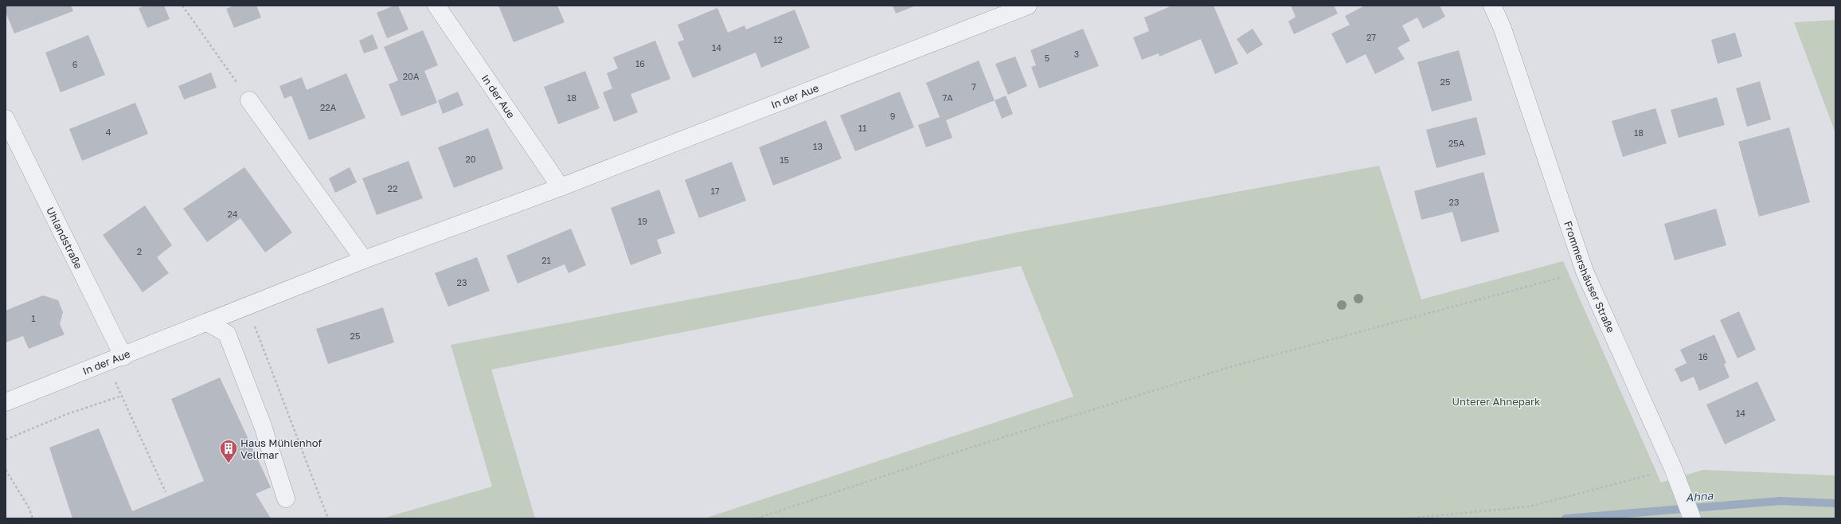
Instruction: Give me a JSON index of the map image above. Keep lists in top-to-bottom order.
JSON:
{
  "streets": {
    "street": ["In der Aue", "Uhlandstraße", "Frommershäuser Straße"]
  },
  "crossings": [
    ["In der Aue", "Uhlandstraße"]
  ],
  "water": ["Ahna"],
  "parks": ["Unterer Ahnepark"],
  "places": {
    "building": ["Haus Mühlenhof Vellmar"]
  },
  "house_numbers": [
    "27",
    "12",
    "14",
    "3",
    "5",
    "16",
    "6",
    "20A",
    "25",
    "7",
    "18",
    "7A",
    "22A",
    "9",
    "11",
    "4",
    "18",
    "25A",
    "13",
    "20",
    "15",
    "22",
    "17",
    "23",
    "24",
    "19",
    "2",
    "21",
    "23",
    "1",
    "25",
    "16",
    "14"
  ]
}
